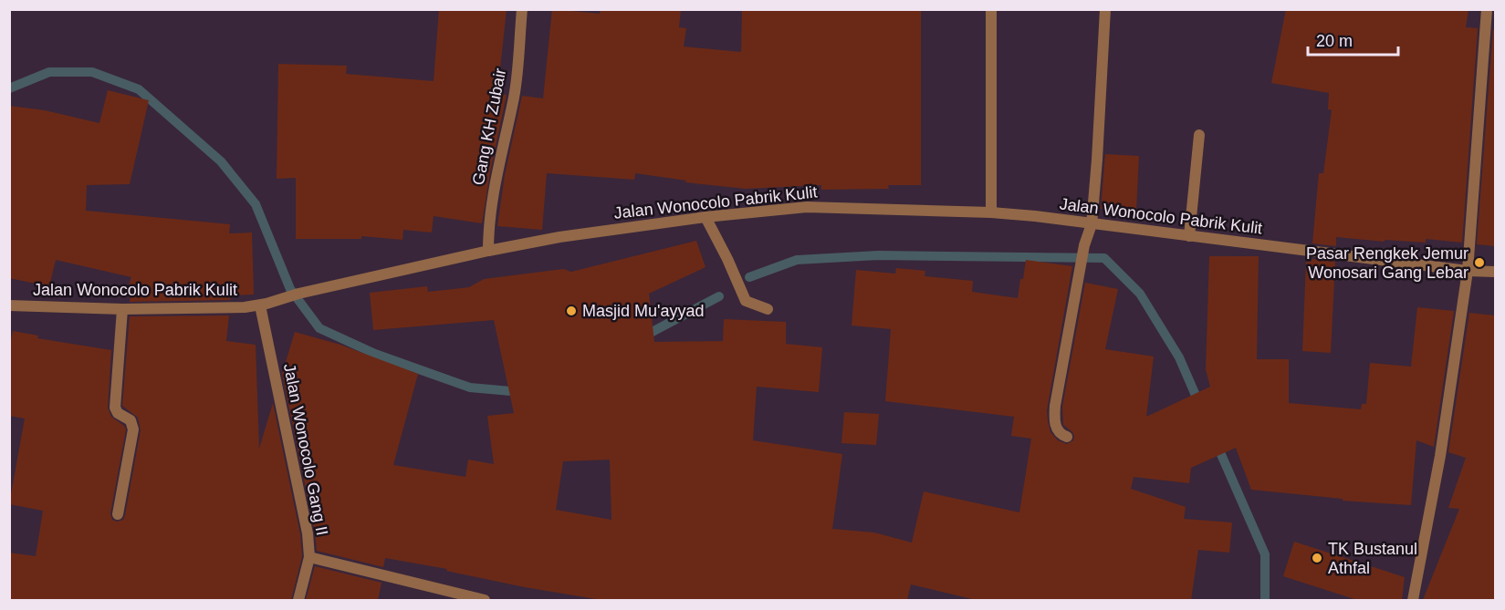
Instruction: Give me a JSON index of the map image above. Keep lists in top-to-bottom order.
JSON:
{
  "streets": {
    "street": ["Gang KH Zubair", "Jalan Wonocolo Pabrik Kulit", "Jalan Wonocolo Gang II"]
  },
  "crossings": [
    ["Gang KH Zubair", "Jalan Wonocolo Pabrik Kulit"],
    ["Jalan Wonocolo Pabrik Kulit", "Jalan Wonocolo Gang II"]
  ],
  "places": ["Pasar Rengkek Jemur Wonosari Gang Lebar", "Masjid Mu'ayyad", "TK Bustanul Athfal"],
  "scale_bar": "20 m"
}
